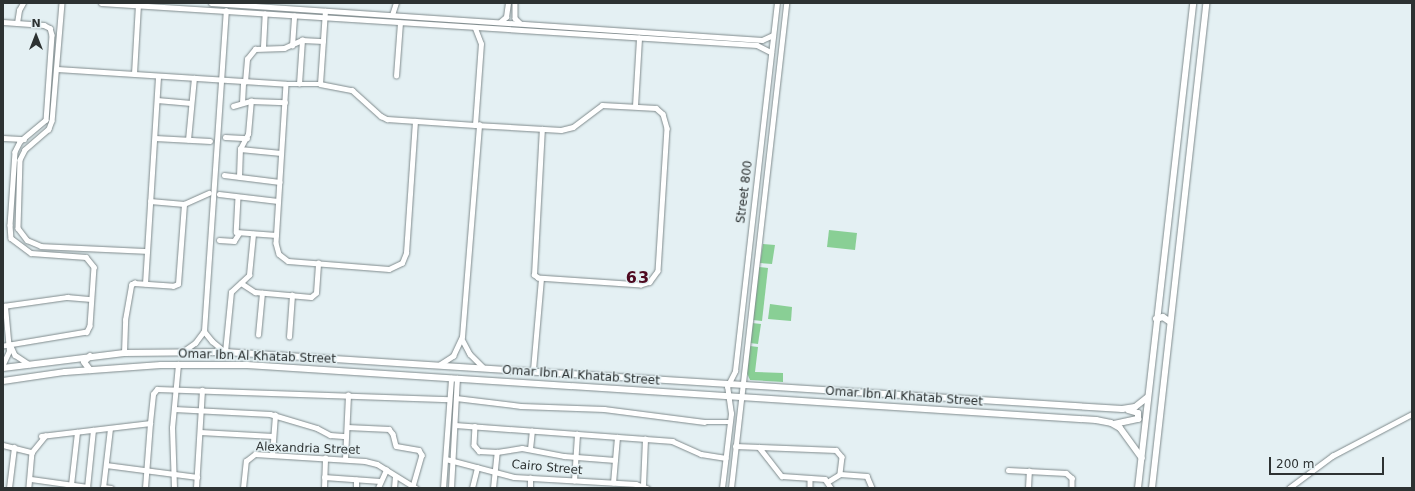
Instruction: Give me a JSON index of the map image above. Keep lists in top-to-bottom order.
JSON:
{
  "streets": {
    "street": [
      "Street 800",
      "Omar Ibn Al Khatab Street",
      "Alexandria Street",
      "Cairo Street"
    ]
  },
  "crossings": [
    ["Street 800", "Omar Ibn Al Khatab Street"]
  ],
  "districts": ["63"],
  "scale_bar": "200 m",
  "north": "top"
}
